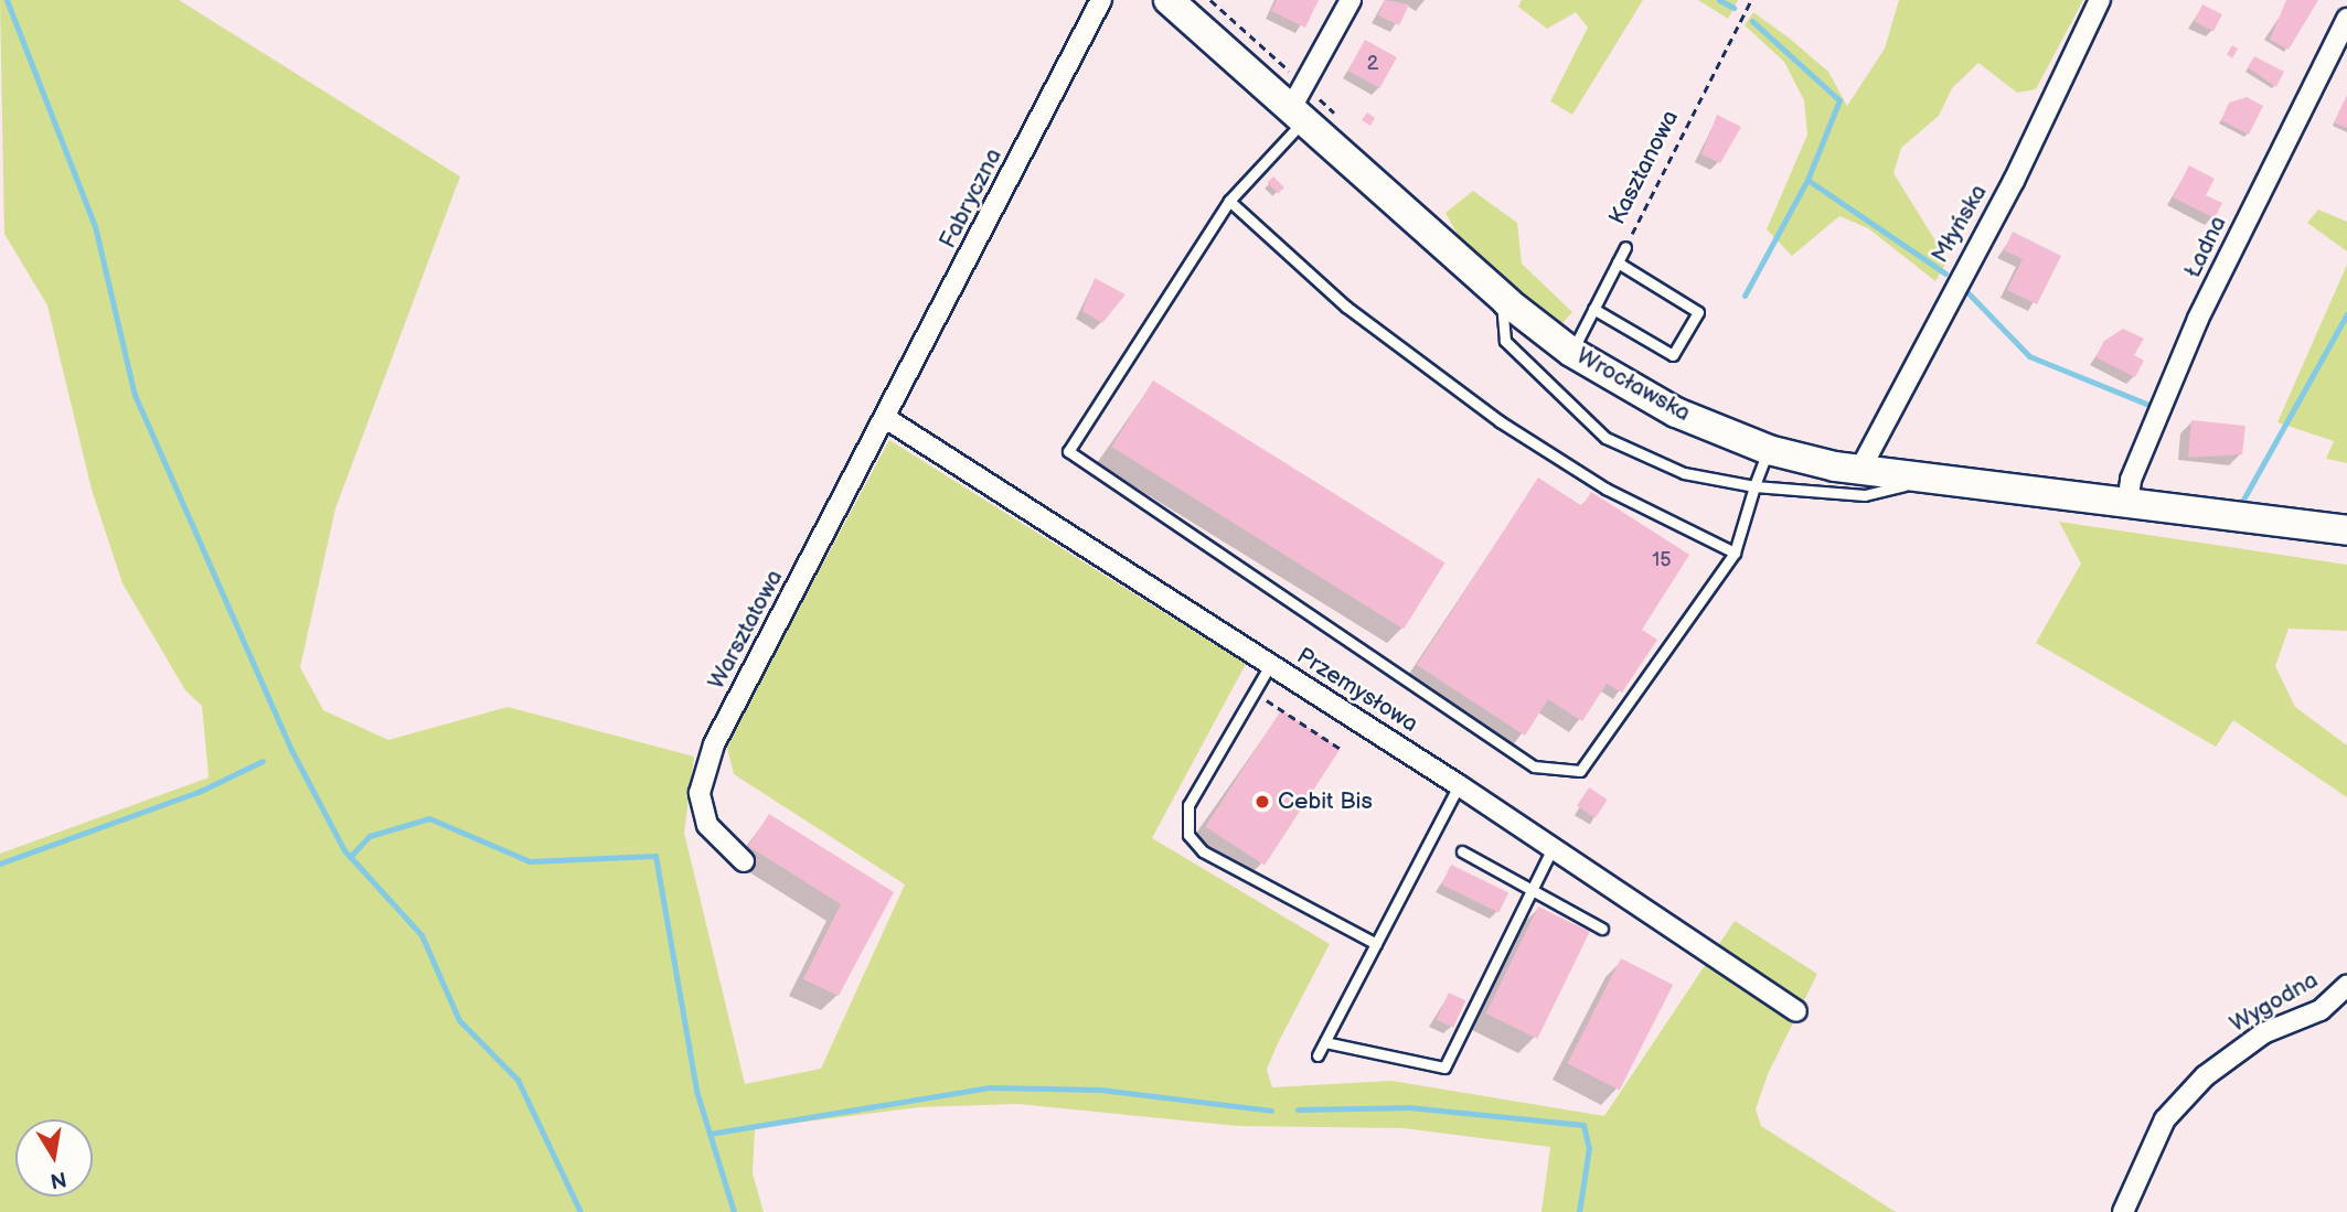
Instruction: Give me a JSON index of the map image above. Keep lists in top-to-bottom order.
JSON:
{
  "streets": {
    "main road": ["Wrocławska"],
    "street": [
      "Fabryczna",
      "Młyńska",
      "Ładna",
      "Warsztatowa",
      "Przemysłowa",
      "Wygodna"
    ],
    "lane": ["Kasztanowa"]
  },
  "crossings": [
    ["Kasztanowa", "Wrocławska"],
    ["Fabryczna", "Warsztatowa"],
    ["Fabryczna", "Przemysłowa"],
    ["Młyńska", "Wrocławska"],
    ["Ładna", "Wrocławska"],
    ["Warsztatowa", "Przemysłowa"]
  ],
  "places": ["Cebit Bis"],
  "house_numbers": ["2", "15"],
  "north": "bottom"
}
